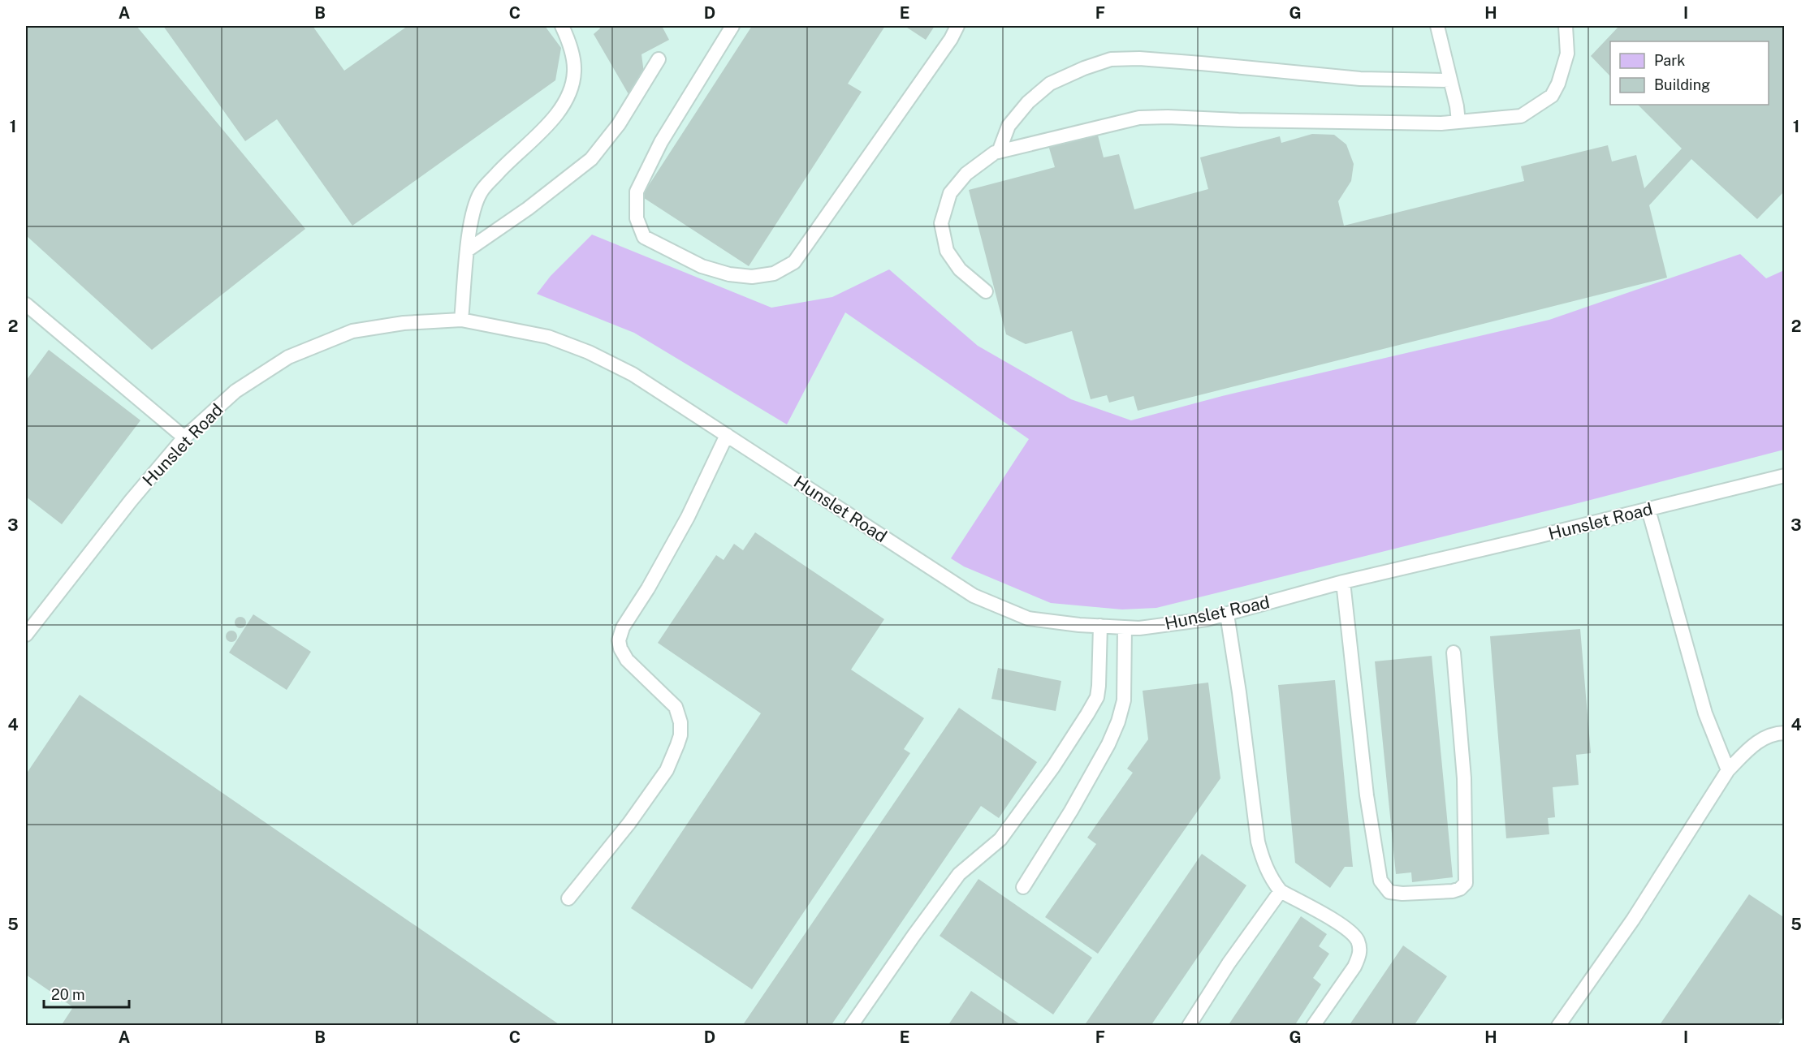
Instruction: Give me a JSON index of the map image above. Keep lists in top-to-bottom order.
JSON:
{
  "streets": {
    "lane": ["Hunslet Road"]
  },
  "legend": ["Park", "Building"],
  "scale_bar": "20 m",
  "grid": {
    "columns": [
      "A",
      "B",
      "C",
      "D",
      "E",
      "F",
      "G",
      "H",
      "I"
    ],
    "rows": [
      "1",
      "2",
      "3",
      "4",
      "5"
    ]
  }
}
